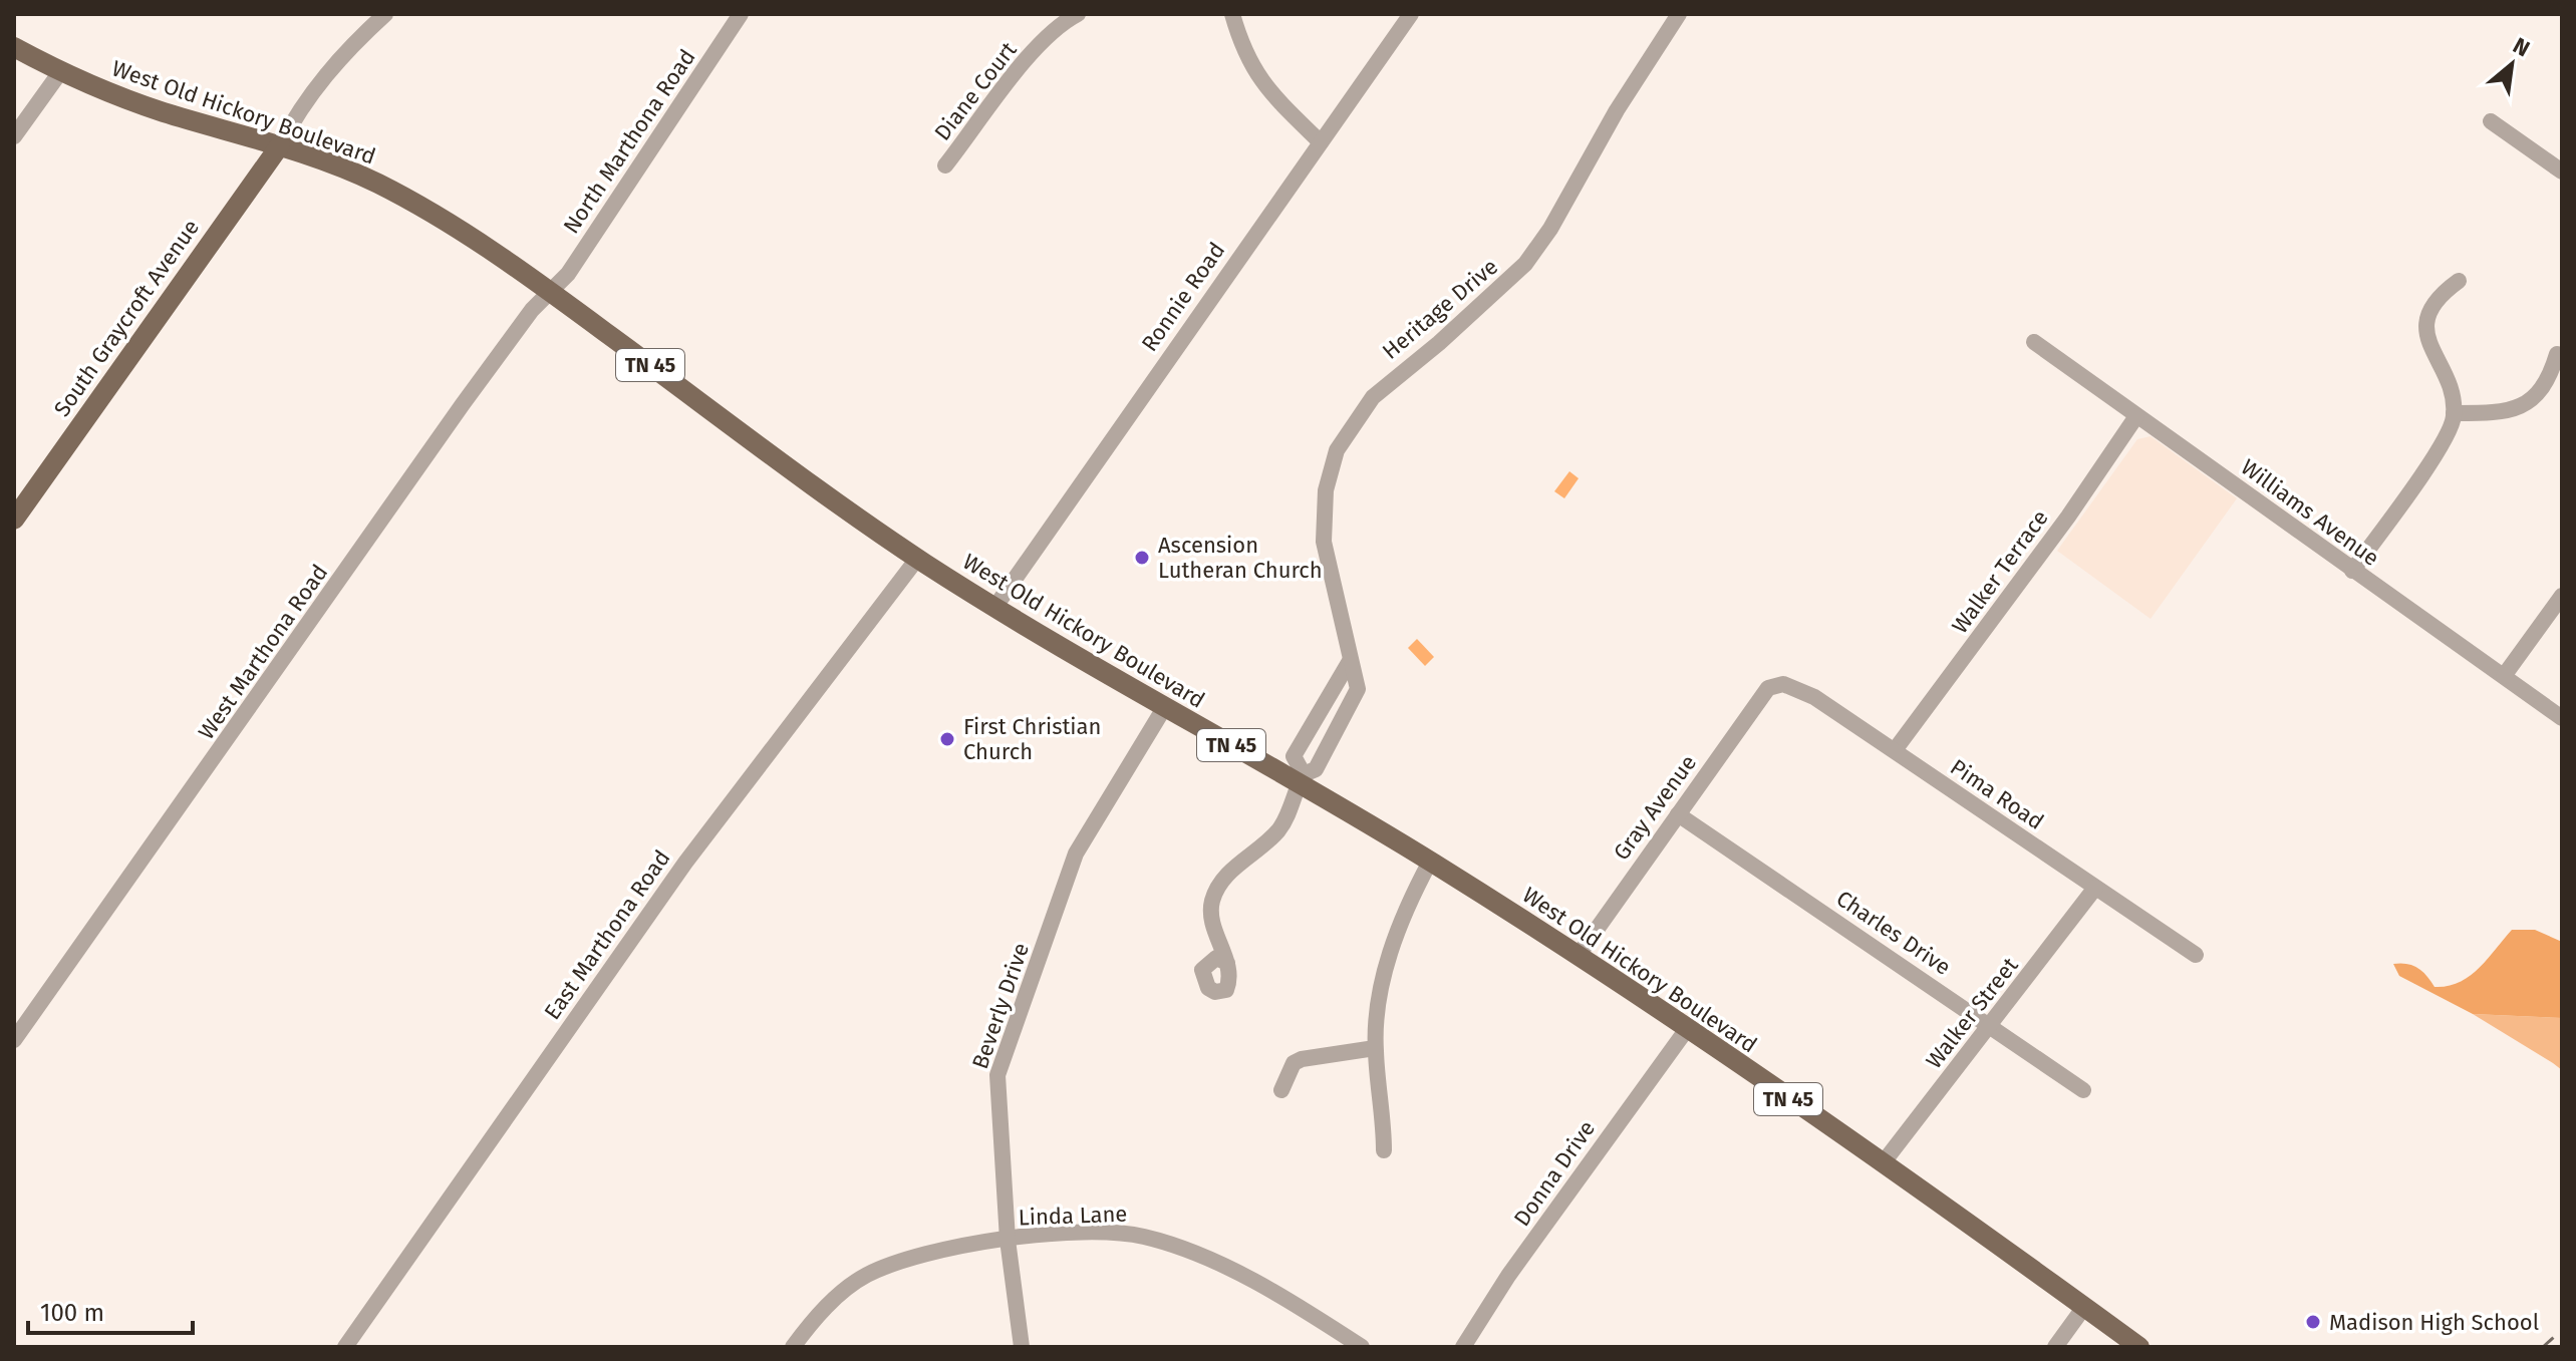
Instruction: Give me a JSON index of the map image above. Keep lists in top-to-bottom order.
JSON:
{
  "streets": {
    "main road": ["West Old Hickory Boulevard", "South Graycroft Avenue", "TN 45"],
    "street": [
      "Diane Court",
      "North Marthona Road",
      "Ronnie Road",
      "Heritage Drive",
      "Williams Avenue",
      "Walker Terrace",
      "West Marthona Road",
      "Pima Road",
      "Gray Avenue",
      "Charles Drive",
      "East Marthona Road",
      "Beverly Drive",
      "Walker Street",
      "Donna Drive",
      "Linda Lane"
    ]
  },
  "crossings": [
    ["West Old Hickory Boulevard", "North Marthona Road"],
    ["West Old Hickory Boulevard", "Ronnie Road"],
    ["West Old Hickory Boulevard", "Heritage Drive"],
    ["West Old Hickory Boulevard", "South Graycroft Avenue"],
    ["West Old Hickory Boulevard", "West Marthona Road"],
    ["West Old Hickory Boulevard", "Gray Avenue"],
    ["West Old Hickory Boulevard", "East Marthona Road"],
    ["West Old Hickory Boulevard", "Beverly Drive"],
    ["West Old Hickory Boulevard", "Walker Street"],
    ["West Old Hickory Boulevard", "Donna Drive"],
    ["North Marthona Road", "West Marthona Road"],
    ["Williams Avenue", "Walker Terrace"],
    ["Walker Terrace", "Pima Road"],
    ["Pima Road", "Gray Avenue"],
    ["Pima Road", "Walker Street"],
    ["Gray Avenue", "Charles Drive"],
    ["Charles Drive", "Walker Street"],
    ["Beverly Drive", "Linda Lane"]
  ],
  "places": ["Ascension Lutheran Church", "First Christian Church", "Madison High School"],
  "scale_bar": "100 m",
  "north": "top right"
}
